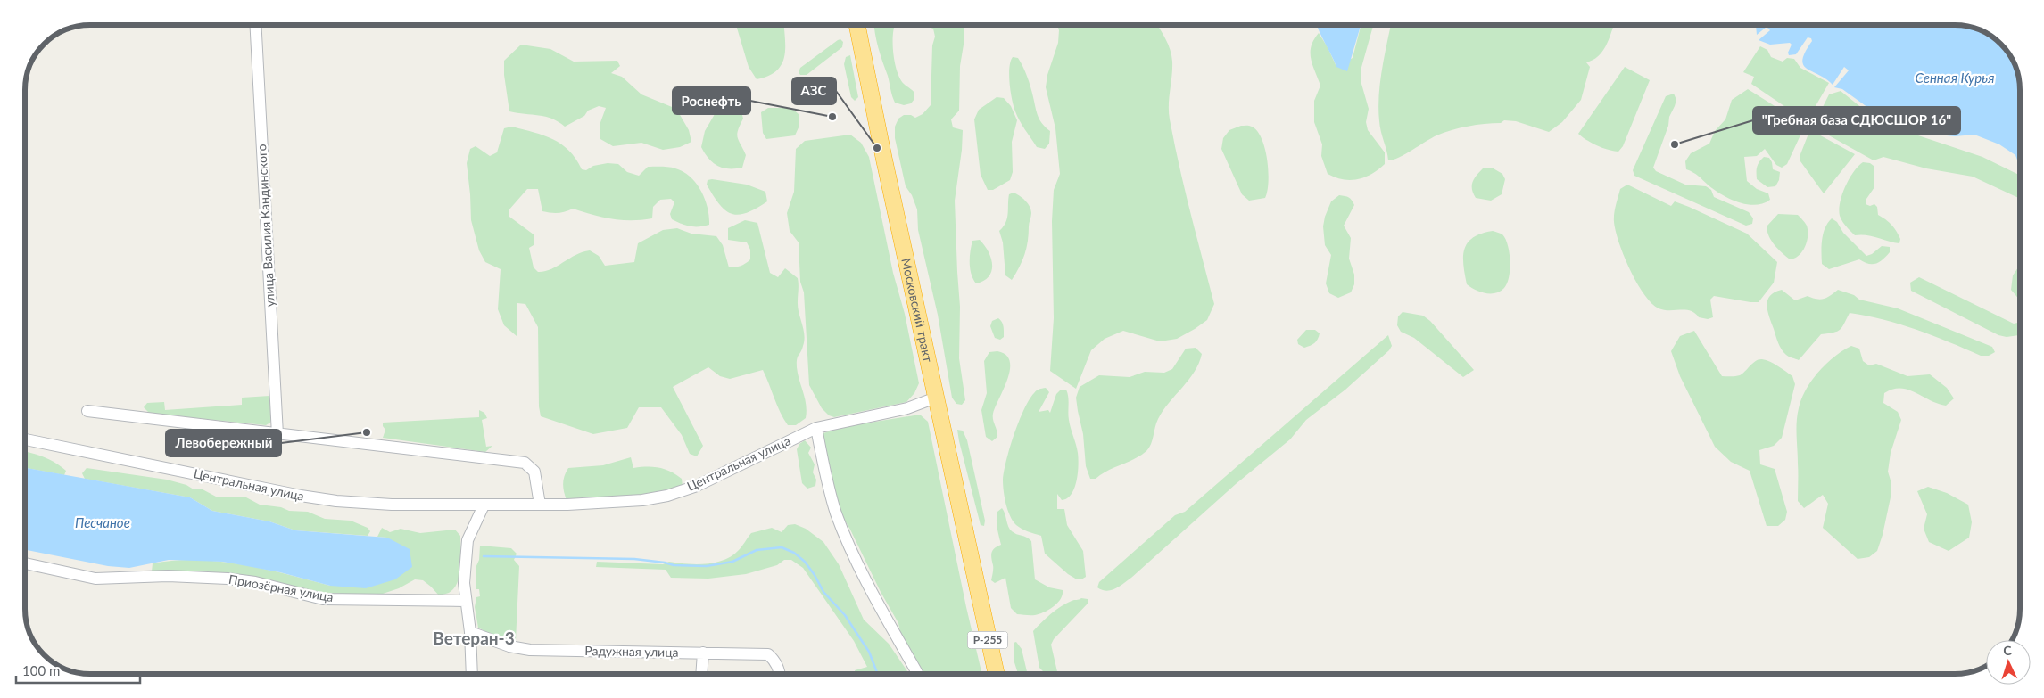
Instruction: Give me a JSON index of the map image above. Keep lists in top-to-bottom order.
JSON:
{
  "streets": {
    "highway": ["Московский тракт", "Р-255"],
    "street": [
      "улица Василия Кандинского",
      "Центральная улица",
      "Приозёрная улица",
      "Радужная улица"
    ]
  },
  "crossings": [
    ["Московский тракт", "Центральная улица"]
  ],
  "districts": ["Ветеран-3"],
  "water": ["Сенная Курья", "Песчаное"],
  "places": [
    "Роснефть",
    "\"Гребная база СДЮСШОР 16\"",
    "АЗС",
    "Левобережный"
  ],
  "scale_bar": "100 m",
  "north": "top"
}
